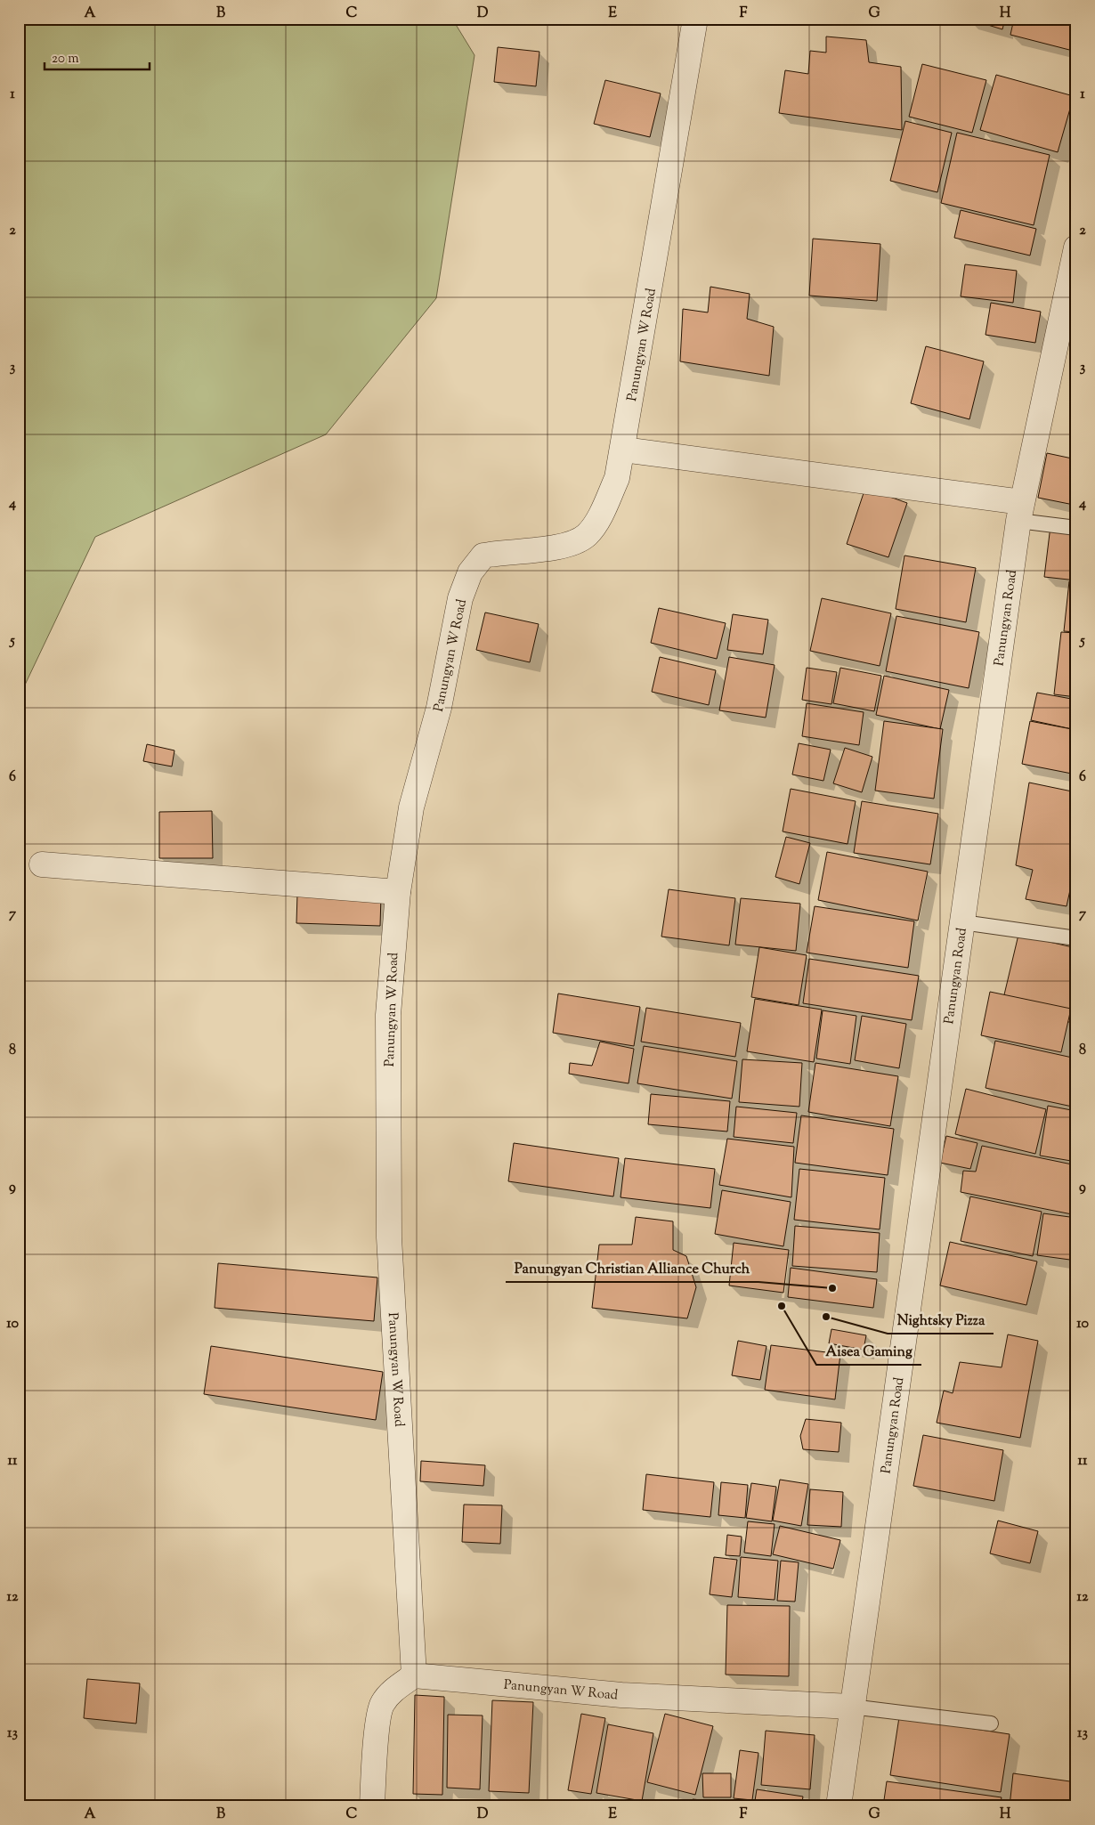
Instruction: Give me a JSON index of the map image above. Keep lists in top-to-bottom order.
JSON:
{
  "streets": {
    "street": ["Panungyan W Road", "Panungyan Road"]
  },
  "crossings": [
    ["Panungyan W Road", "Panungyan Road"]
  ],
  "places": ["Panungyan Christian Alliance Church", "Aisea Gaming", "Nightsky Pizza"],
  "scale_bar": "20 m",
  "grid": {
    "columns": [
      "A",
      "B",
      "C",
      "D",
      "E",
      "F",
      "G",
      "H"
    ],
    "rows": [
      "1",
      "2",
      "3",
      "4",
      "5",
      "6",
      "7",
      "8",
      "9",
      "10",
      "11",
      "12",
      "13"
    ]
  }
}
